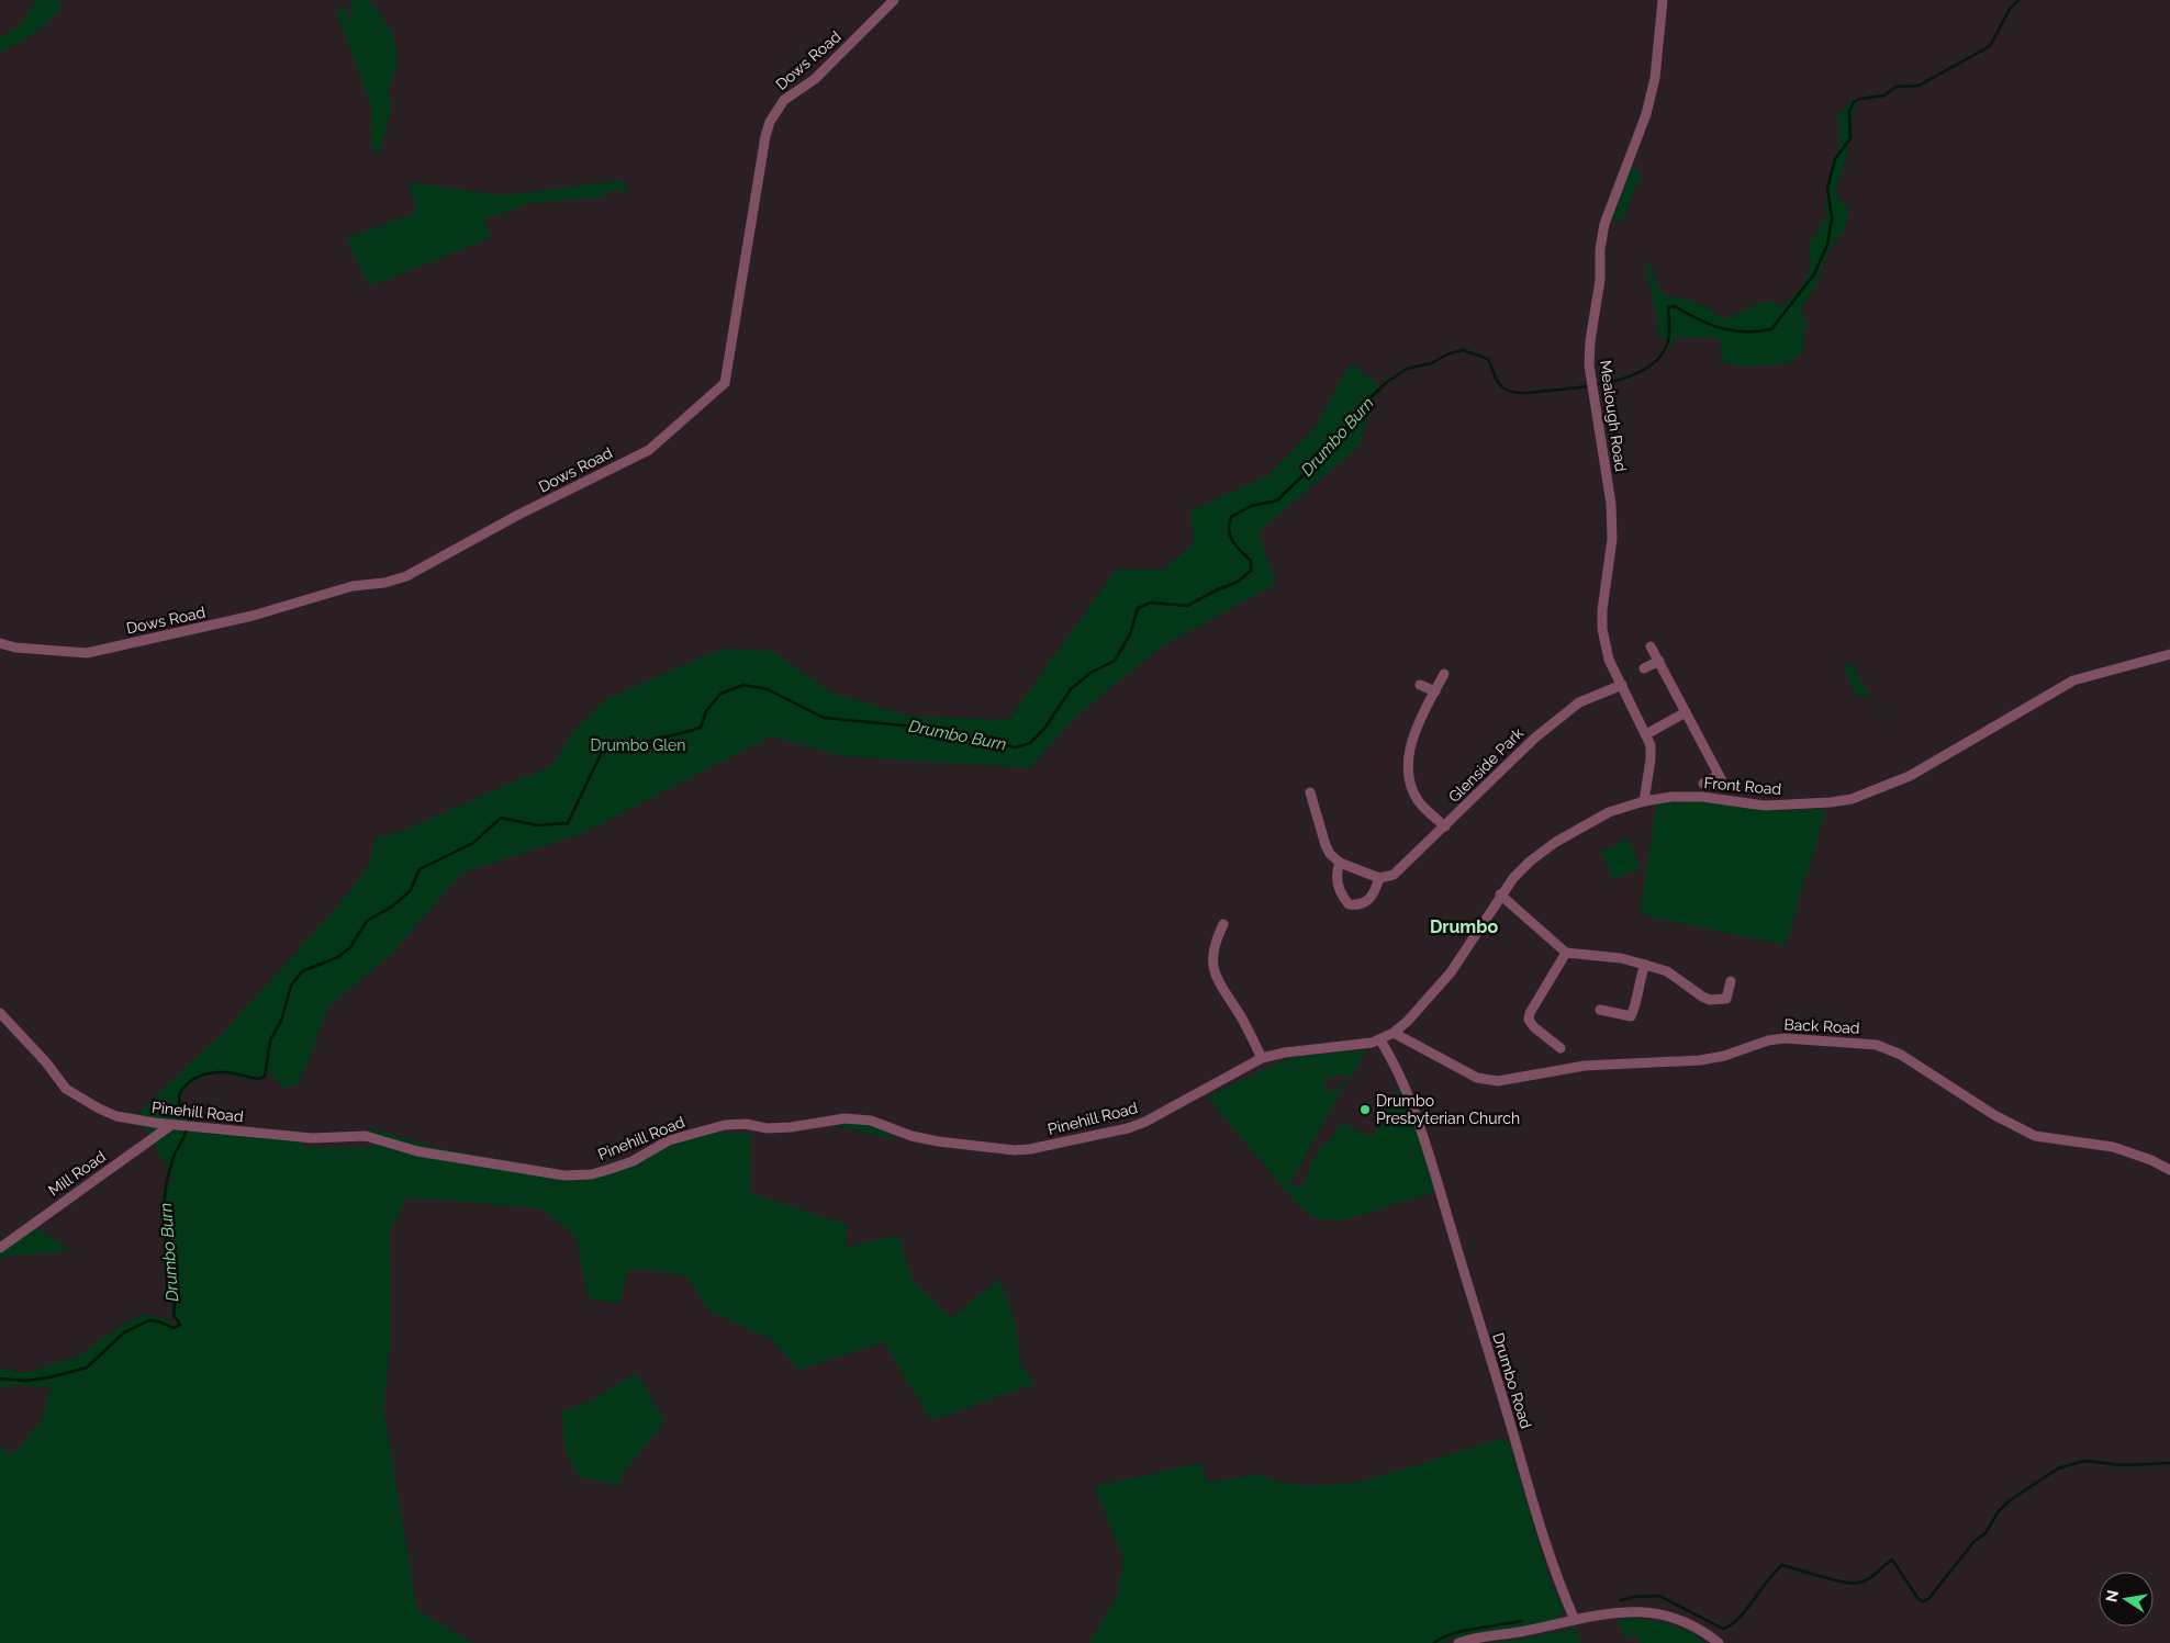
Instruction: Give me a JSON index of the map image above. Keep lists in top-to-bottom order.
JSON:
{
  "streets": {
    "street": [
      "Dows Road",
      "Mealough Road",
      "Glenside Park",
      "Front Road",
      "Back Road",
      "Pinehill Road",
      "Mill Road",
      "Drumbo Road"
    ]
  },
  "crossings": [
    ["Mealough Road", "Glenside Park"],
    ["Mealough Road", "Front Road"],
    ["Front Road", "Back Road"],
    ["Front Road", "Pinehill Road"],
    ["Front Road", "Drumbo Road"],
    ["Pinehill Road", "Mill Road"],
    ["Pinehill Road", "Drumbo Road"]
  ],
  "districts": ["Drumbo"],
  "water": ["Drumbo Burn"],
  "parks": ["Drumbo Glen"],
  "places": ["Drumbo Presbyterian Church"],
  "north": "left"
}
